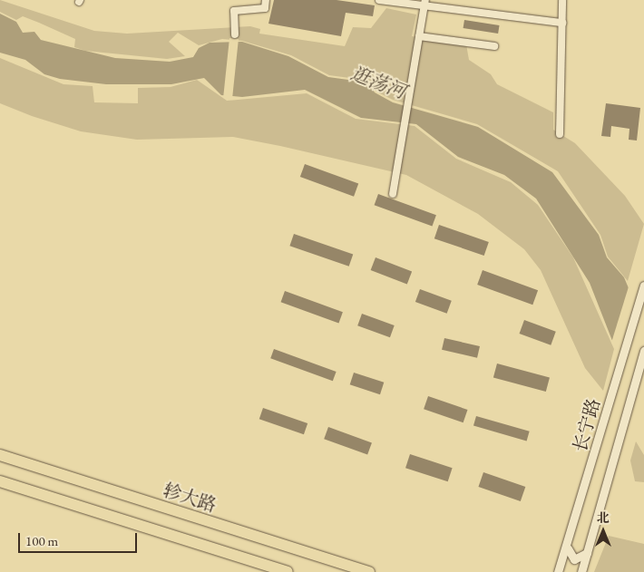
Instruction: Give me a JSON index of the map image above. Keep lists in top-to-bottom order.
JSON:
{
  "streets": {
    "highway": ["轸大路"],
    "street": ["长宁路"]
  },
  "water": ["逛荡河"],
  "scale_bar": "100 m",
  "north": "top"
}
